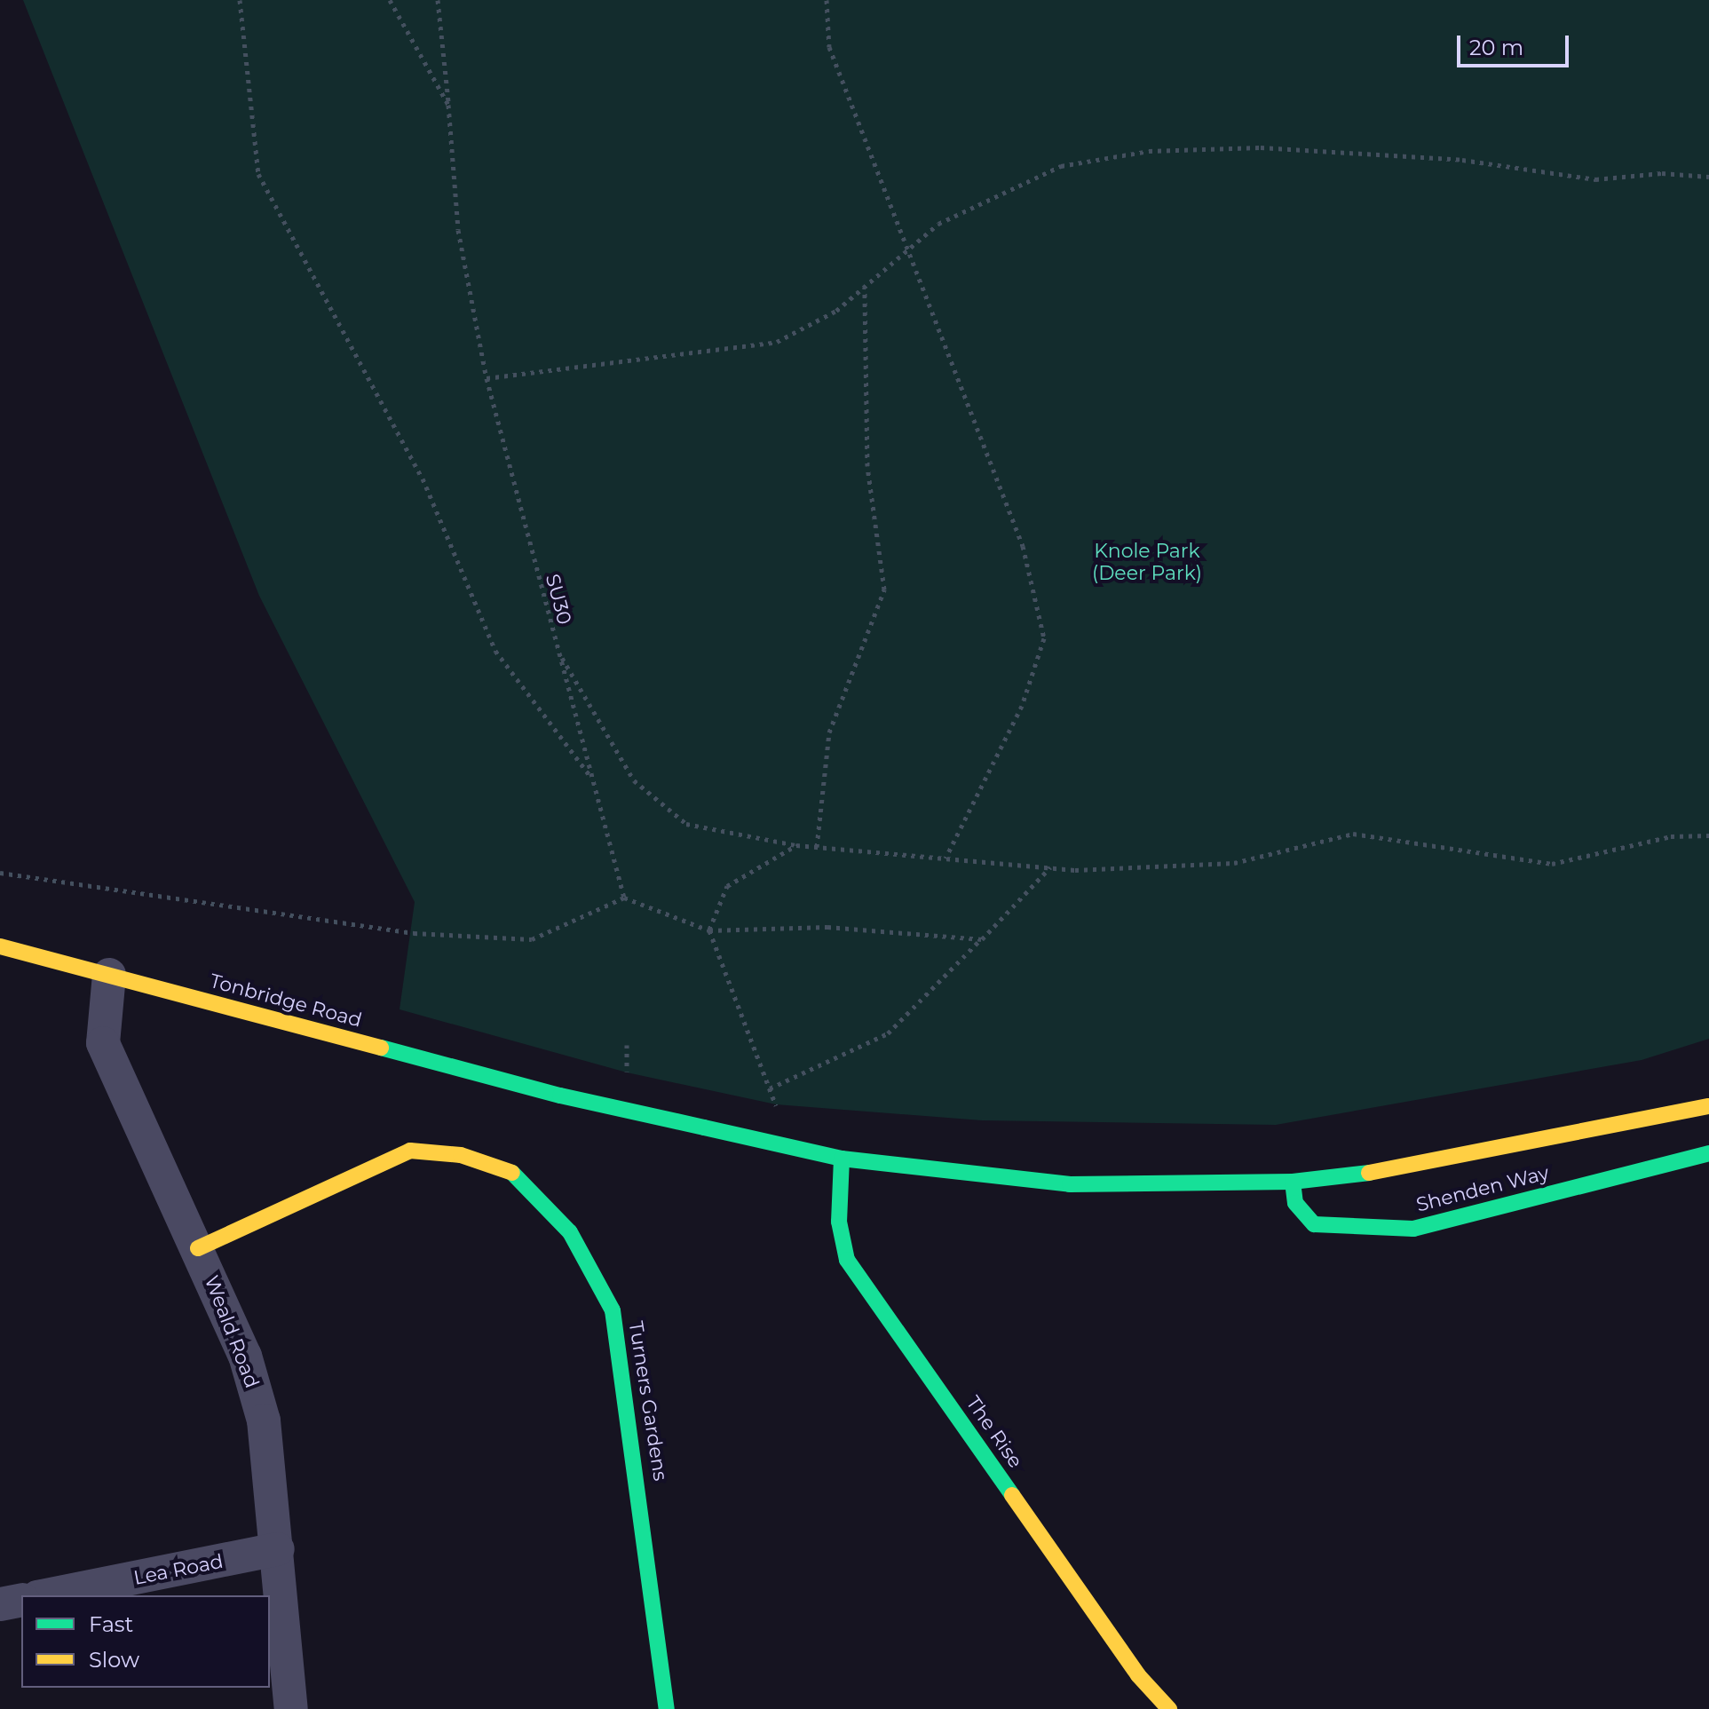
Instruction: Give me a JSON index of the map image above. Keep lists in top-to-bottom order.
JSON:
{
  "streets": {
    "street": [
      "Tonbridge Road",
      "Shenden Way",
      "Weald Road",
      "Turners Gardens",
      "The Rise",
      "Lea Road"
    ],
    "path": ["SU30"]
  },
  "crossings": [
    ["Tonbridge Road", "Shenden Way"],
    ["Tonbridge Road", "Weald Road"],
    ["Tonbridge Road", "The Rise"],
    ["Weald Road", "Turners Gardens"],
    ["Weald Road", "Lea Road"]
  ],
  "parks": ["Knole Park (Deer Park)"],
  "legend": ["Fast", "Slow"],
  "scale_bar": "20 m"
}
